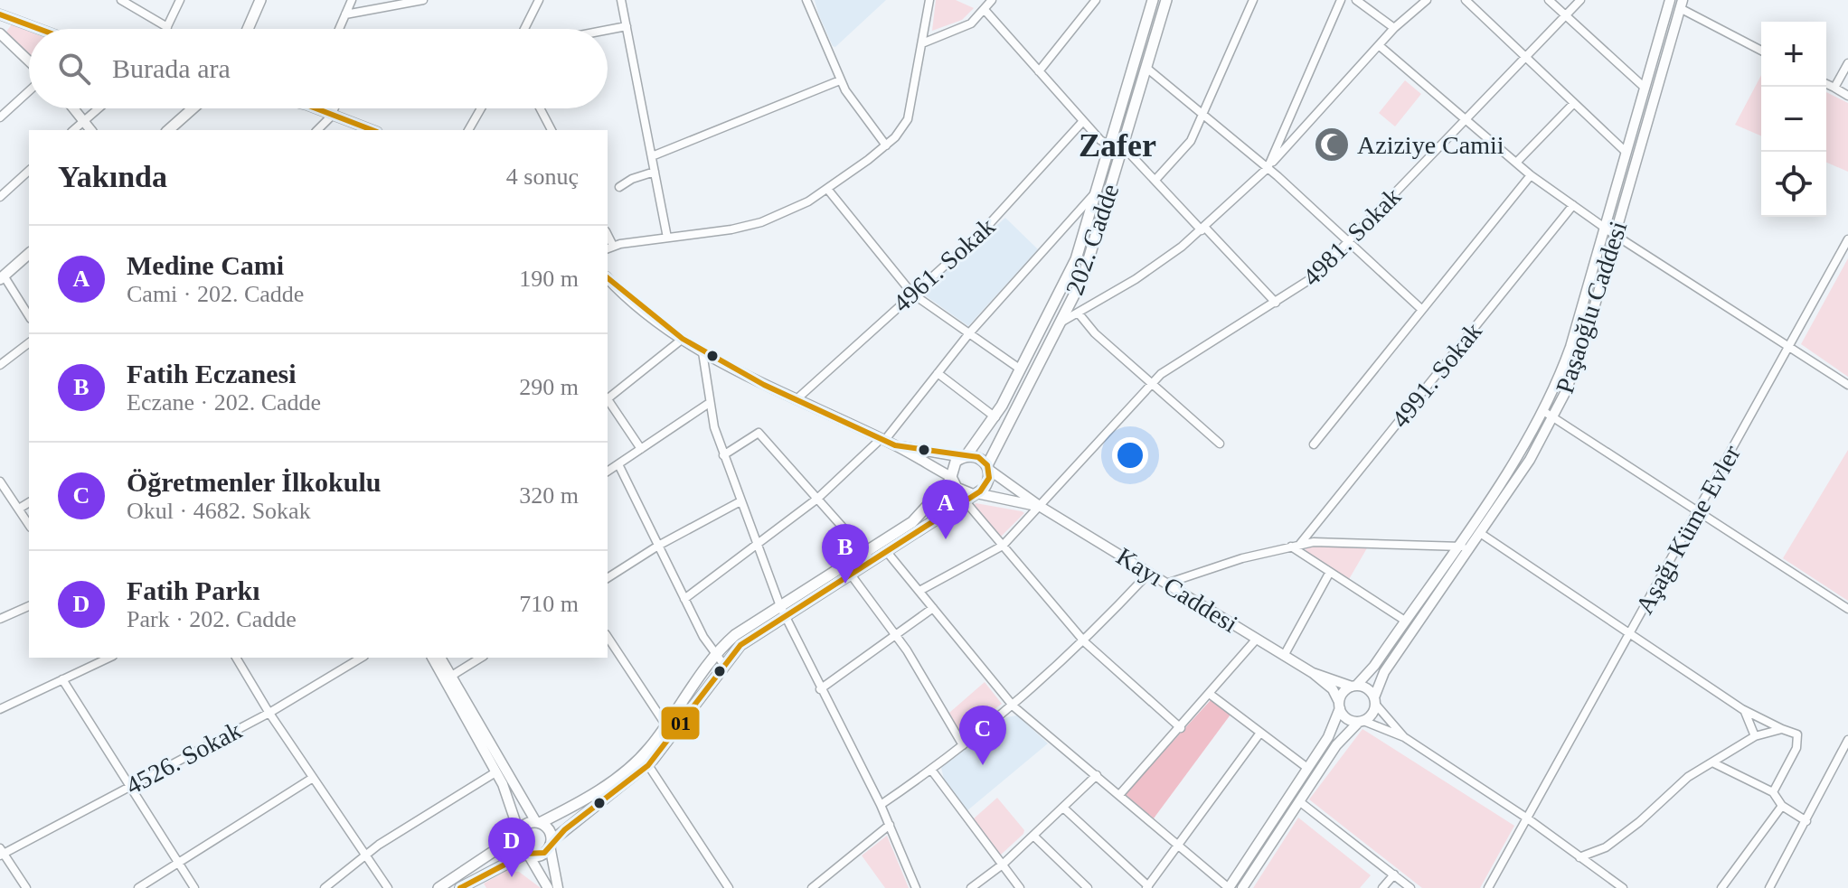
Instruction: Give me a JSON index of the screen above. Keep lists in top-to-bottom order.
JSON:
{
  "streets": {
    "main road": ["202. Cadde"],
    "street": [
      "4981. Sokak",
      "4961. Sokak",
      "Paşaoğlu Caddesi",
      "4991. Sokak",
      "Aşağı Küme Evler",
      "Kayı Caddesi",
      "4526. Sokak"
    ]
  },
  "crossings": [
    ["4981. Sokak", "Kayı Caddesi"],
    ["202. Cadde", "Kayı Caddesi"],
    ["Paşaoğlu Caddesi", "Kayı Caddesi"]
  ],
  "districts": ["Zafer"],
  "places": {
    "mosque": ["Aziziye Camii"]
  },
  "lines": ["transit line 01"],
  "page": {
    "map_buttons": ["+", "−"],
    "search": "Burada ara",
    "heading": ["Yakında", "4 sonuç"],
    "list": [
      {
        "mark": "A",
        "name": "Medine Cami",
        "note": "Cami · 202. Cadde",
        "value": "190 m"
      },
      {
        "mark": "B",
        "name": "Fatih Eczanesi",
        "note": "Eczane · 202. Cadde",
        "value": "290 m"
      },
      {
        "mark": "C",
        "name": "Öğretmenler İlkokulu",
        "note": "Okul · 4682. Sokak",
        "value": "320 m"
      },
      {
        "mark": "D",
        "name": "Fatih Parkı",
        "note": "Park · 202. Cadde",
        "value": "710 m"
      }
    ],
    "pins": [
      "A",
      "B",
      "C",
      "D"
    ]
  }
}
